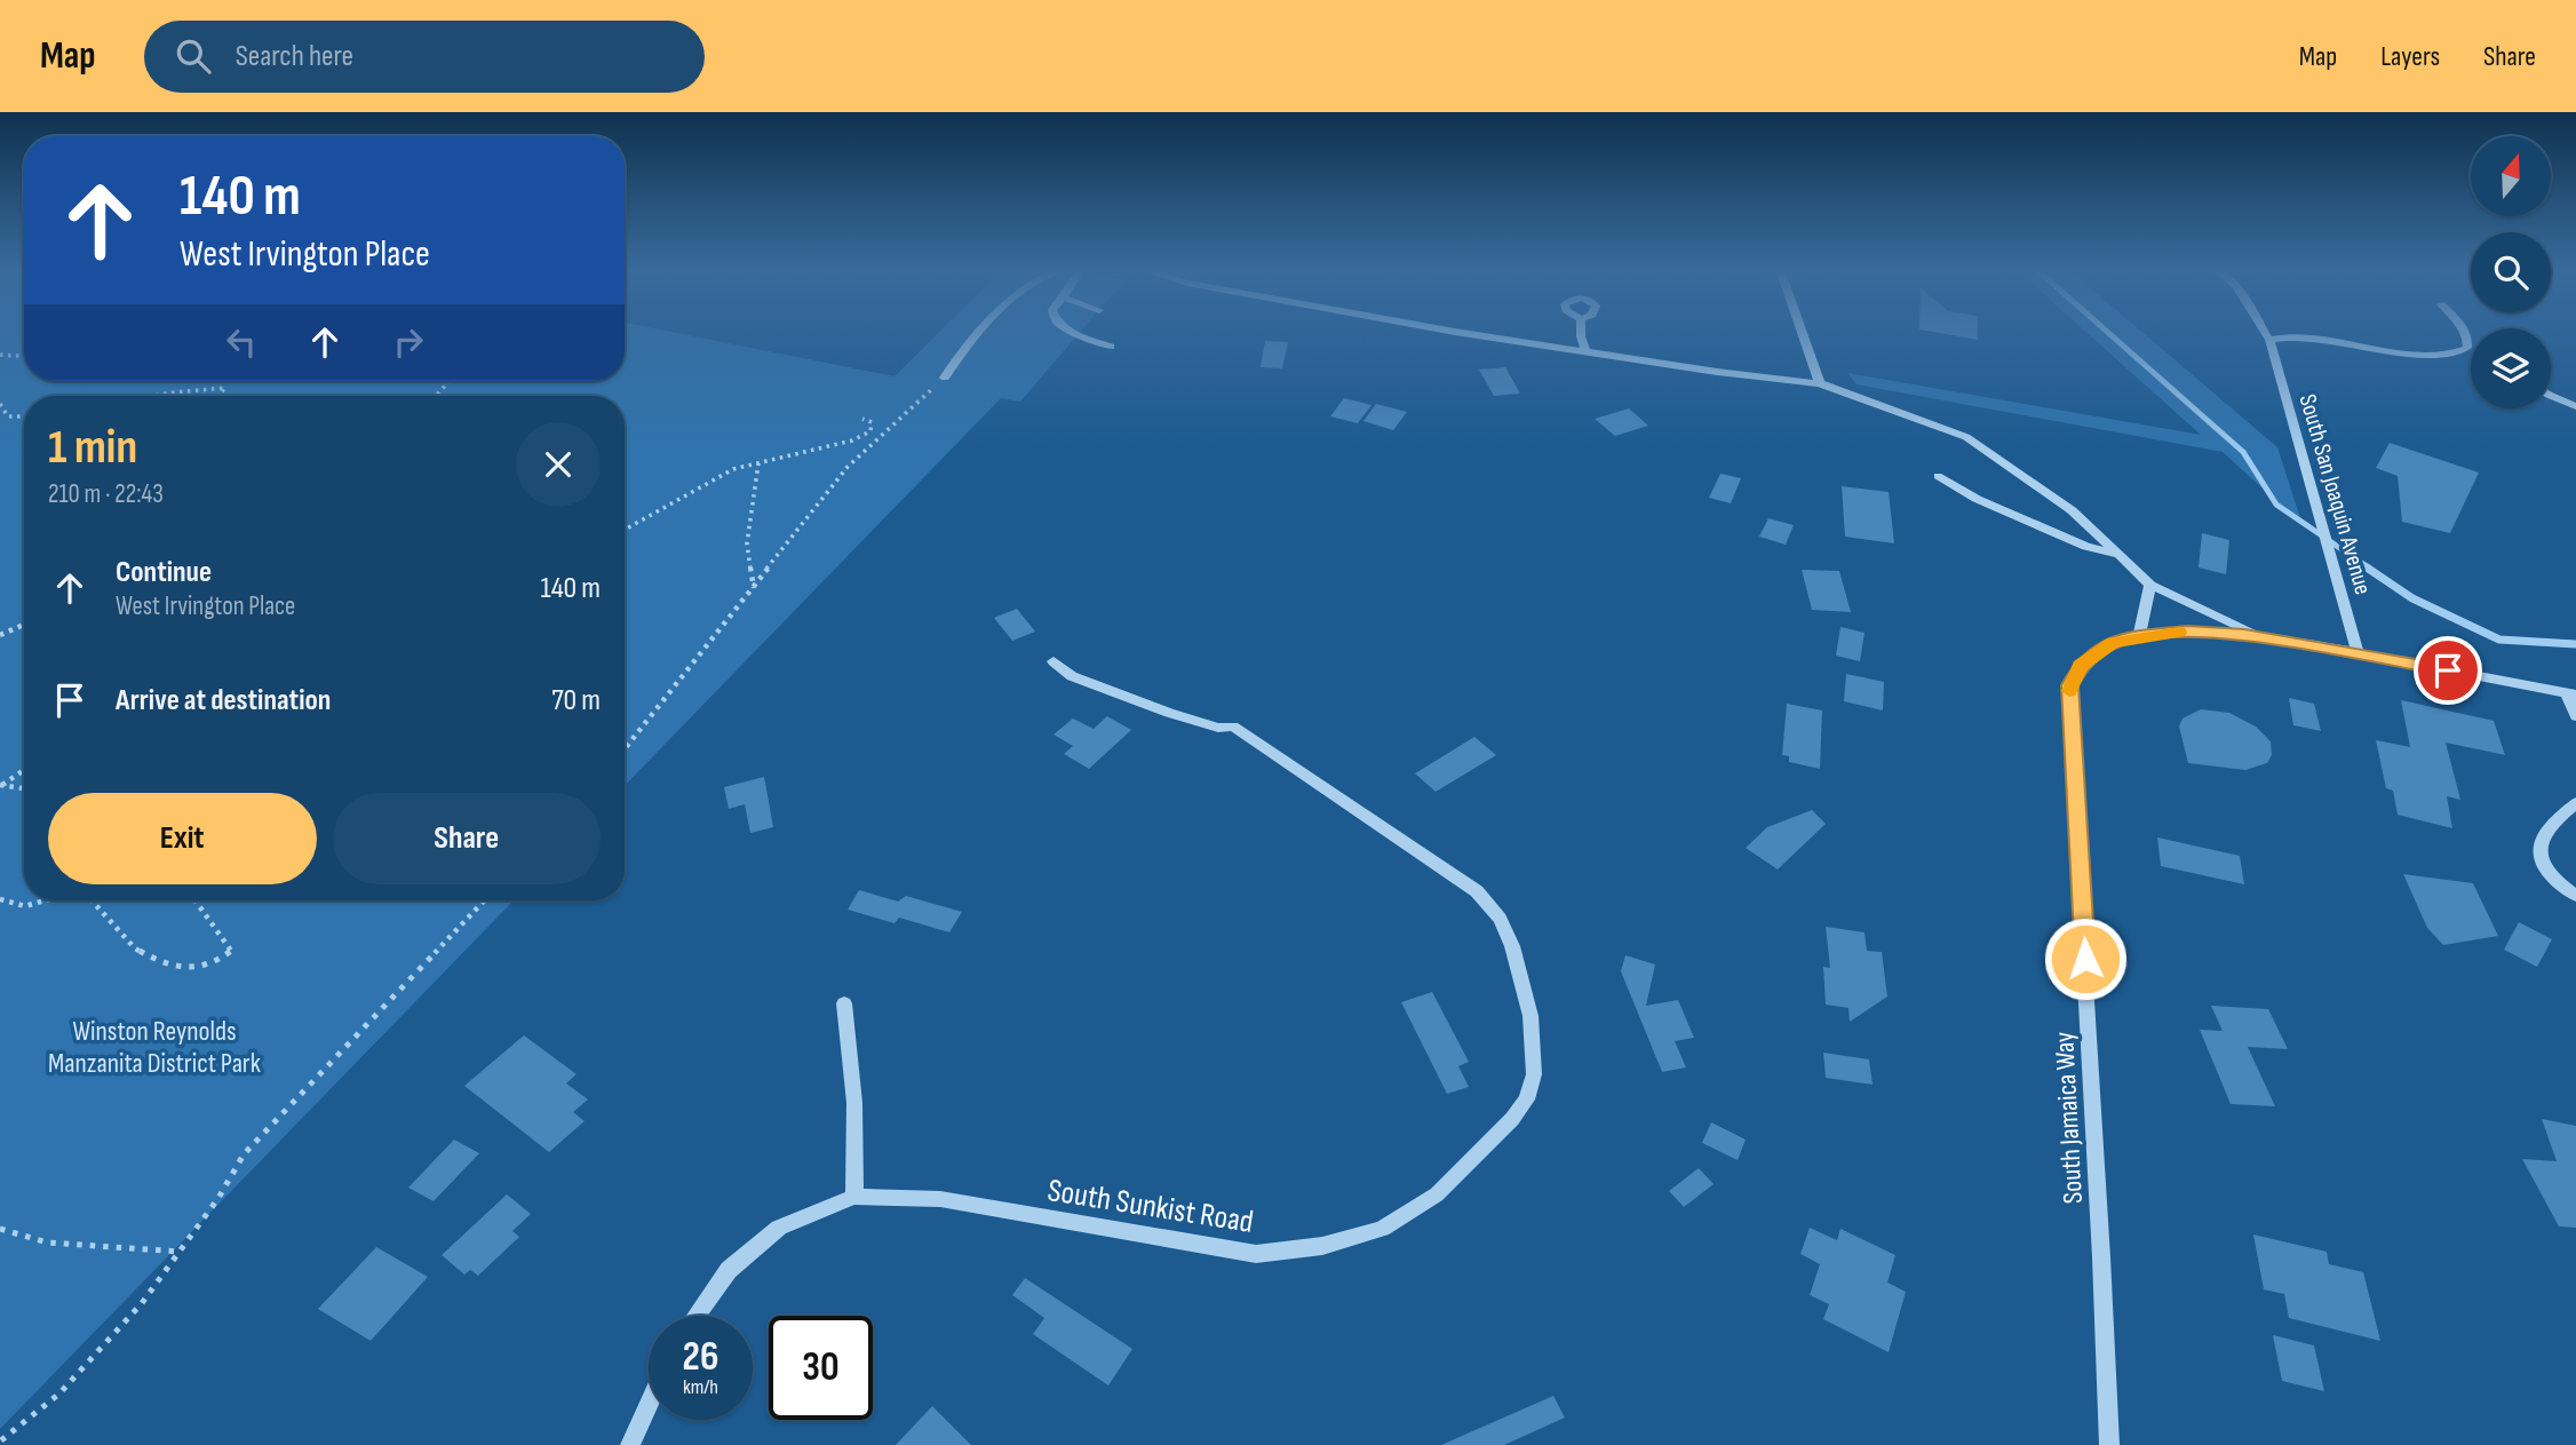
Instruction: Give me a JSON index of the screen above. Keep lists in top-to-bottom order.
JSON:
{
  "streets": {
    "street": ["South San Joaquin Avenue", "South Jamaica Way", "South Sunkist Road"]
  },
  "parks": ["Winston Reynolds Manzanita District Park"],
  "north": "top",
  "page": {
    "header": "Map",
    "search": "Search here",
    "nav": ["Map", "Layers", "Share"],
    "turn": ["140 m", "West Irvington Place"],
    "heading": ["1 min", "210 m · 22:43"],
    "list": [
      {
        "name": "Continue",
        "note": "West Irvington Place",
        "value": "140 m"
      },
      {
        "name": "Arrive at destination",
        "value": "70 m"
      }
    ],
    "buttons": ["Exit", "Share"],
    "speed": "26 km/h",
    "limit": "30"
  }
}
